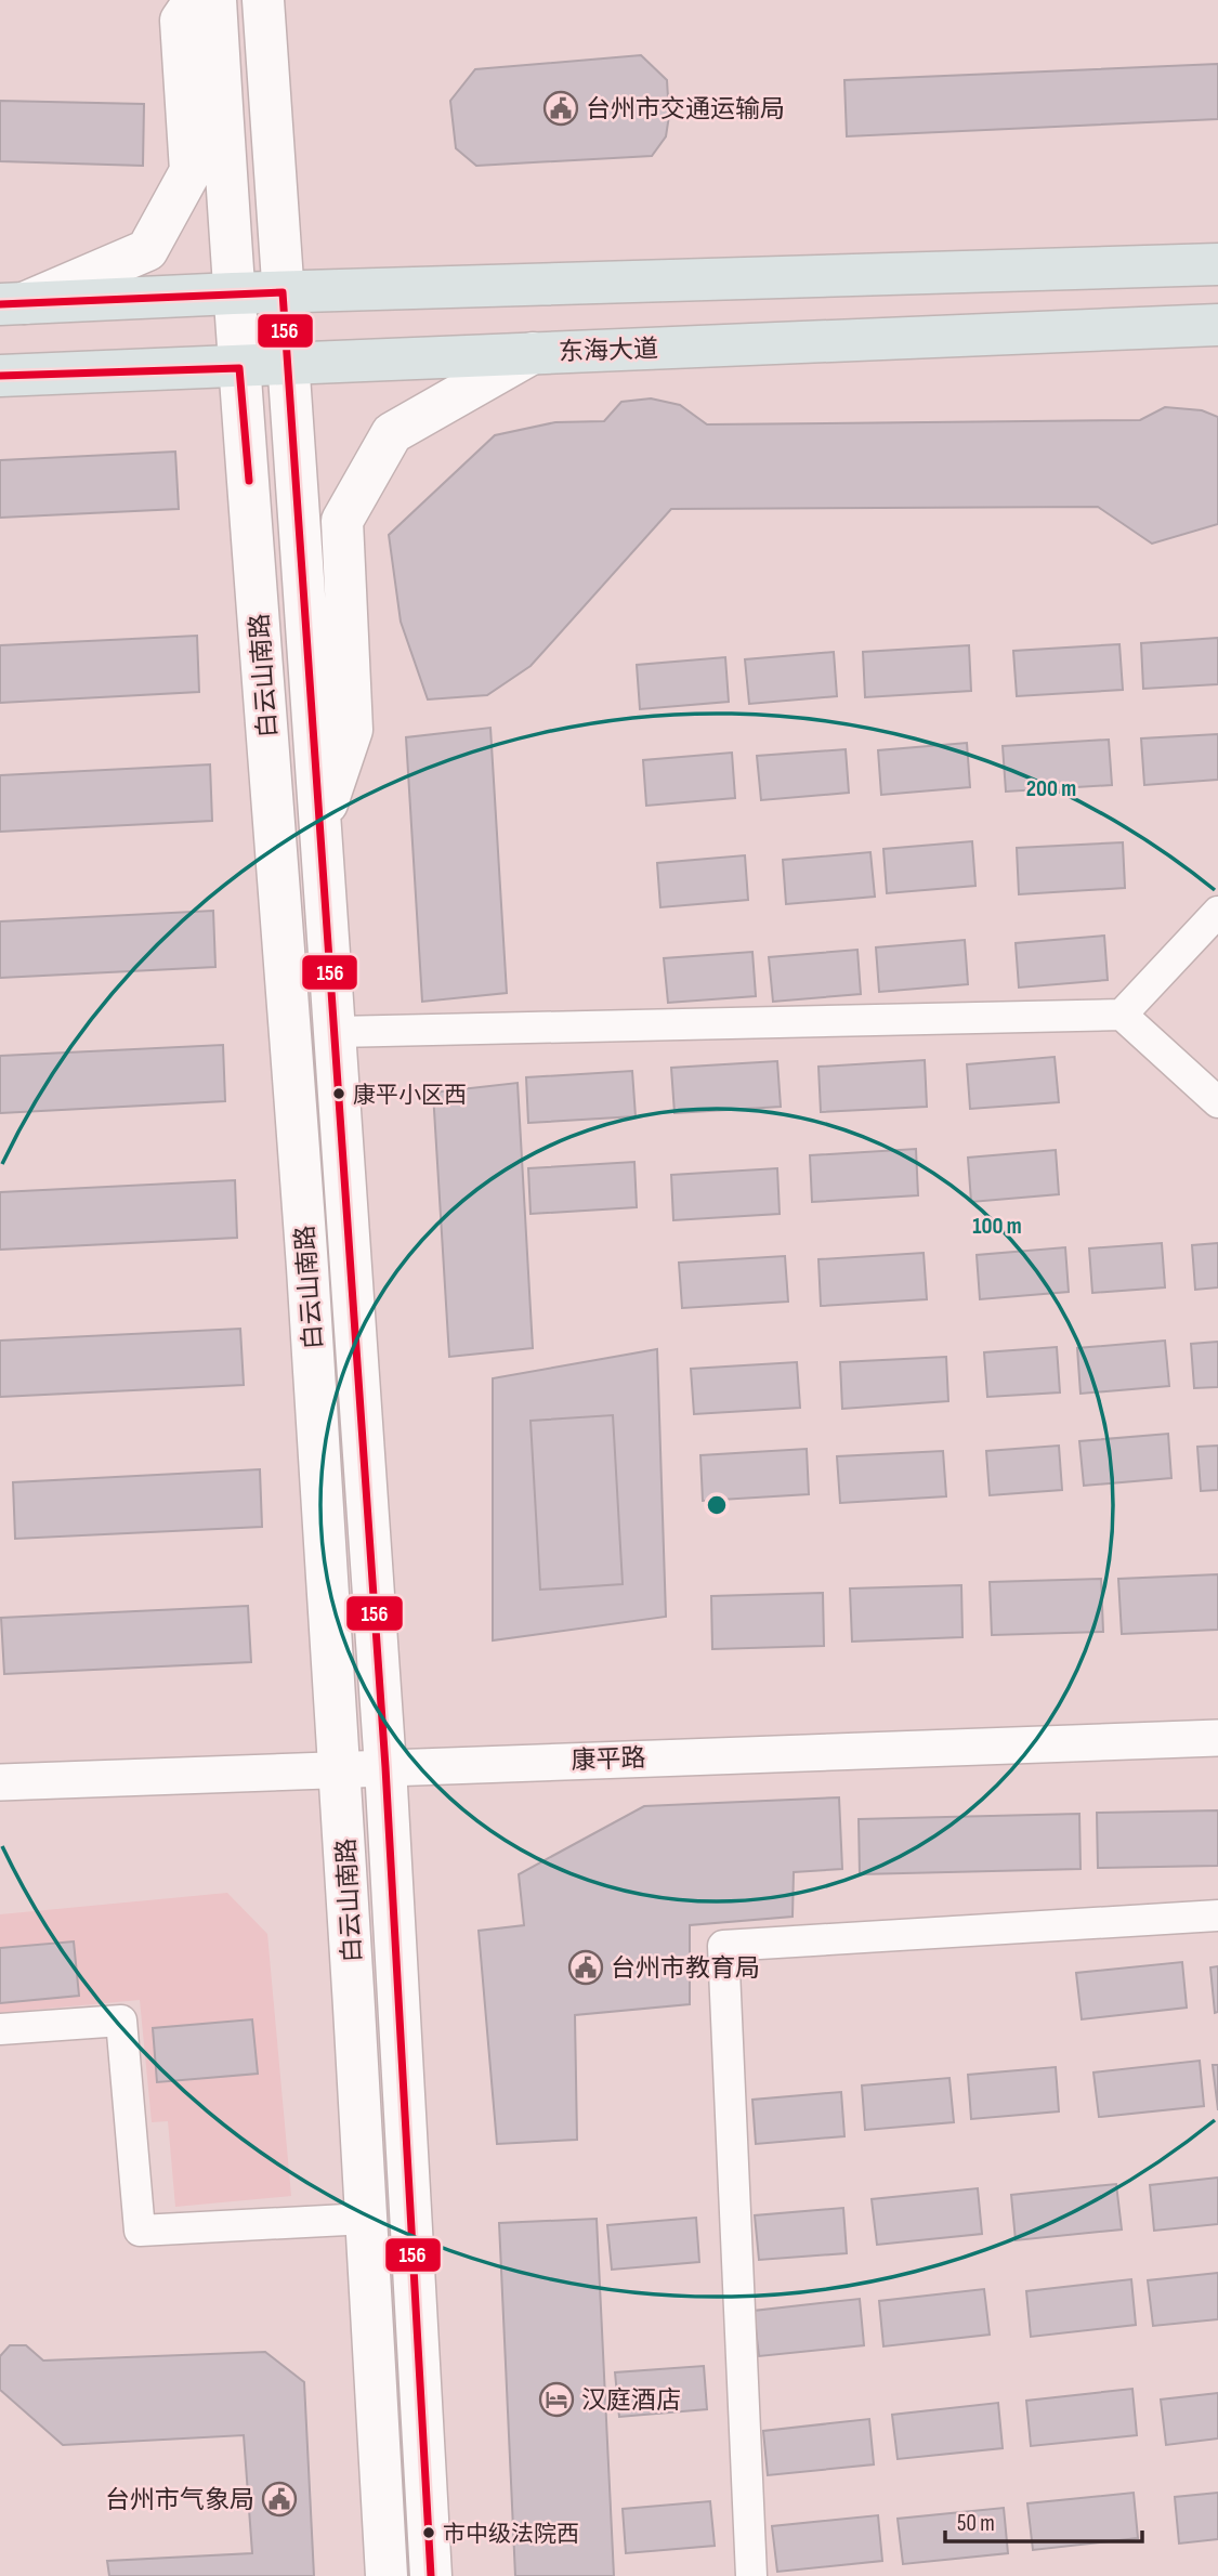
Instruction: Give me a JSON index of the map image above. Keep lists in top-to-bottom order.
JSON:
{
  "streets": {
    "main road": ["东海大道", "白云山南路"],
    "street": ["康平路"]
  },
  "crossings": [
    ["东海大道", "白云山南路"],
    ["白云山南路", "康平路"]
  ],
  "places": {
    "public building": ["台州市交通运输局", "台州市教育局", "台州市气象局"],
    "other": ["康平小区西", "市中级法院西"],
    "hotel": ["汉庭酒店"]
  },
  "lines": ["transit line 156"],
  "scale_bar": "50 m",
  "rings": ["200 m", "100 m"]
}
